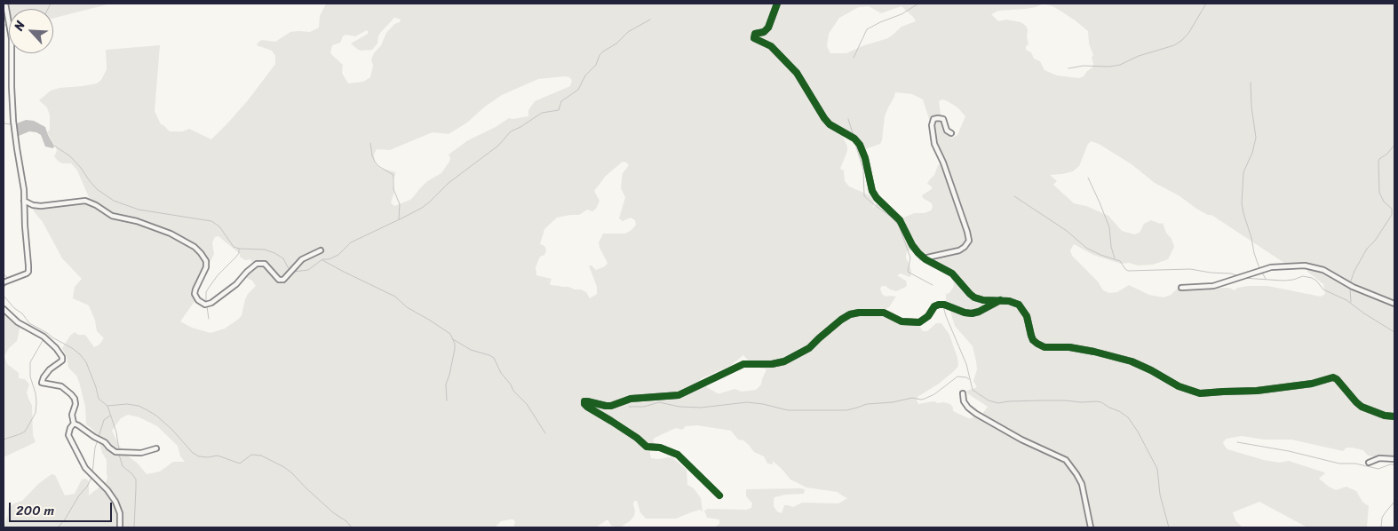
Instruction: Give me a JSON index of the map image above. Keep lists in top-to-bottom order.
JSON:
{
  "scale_bar": "200 m",
  "north": "top left"
}
